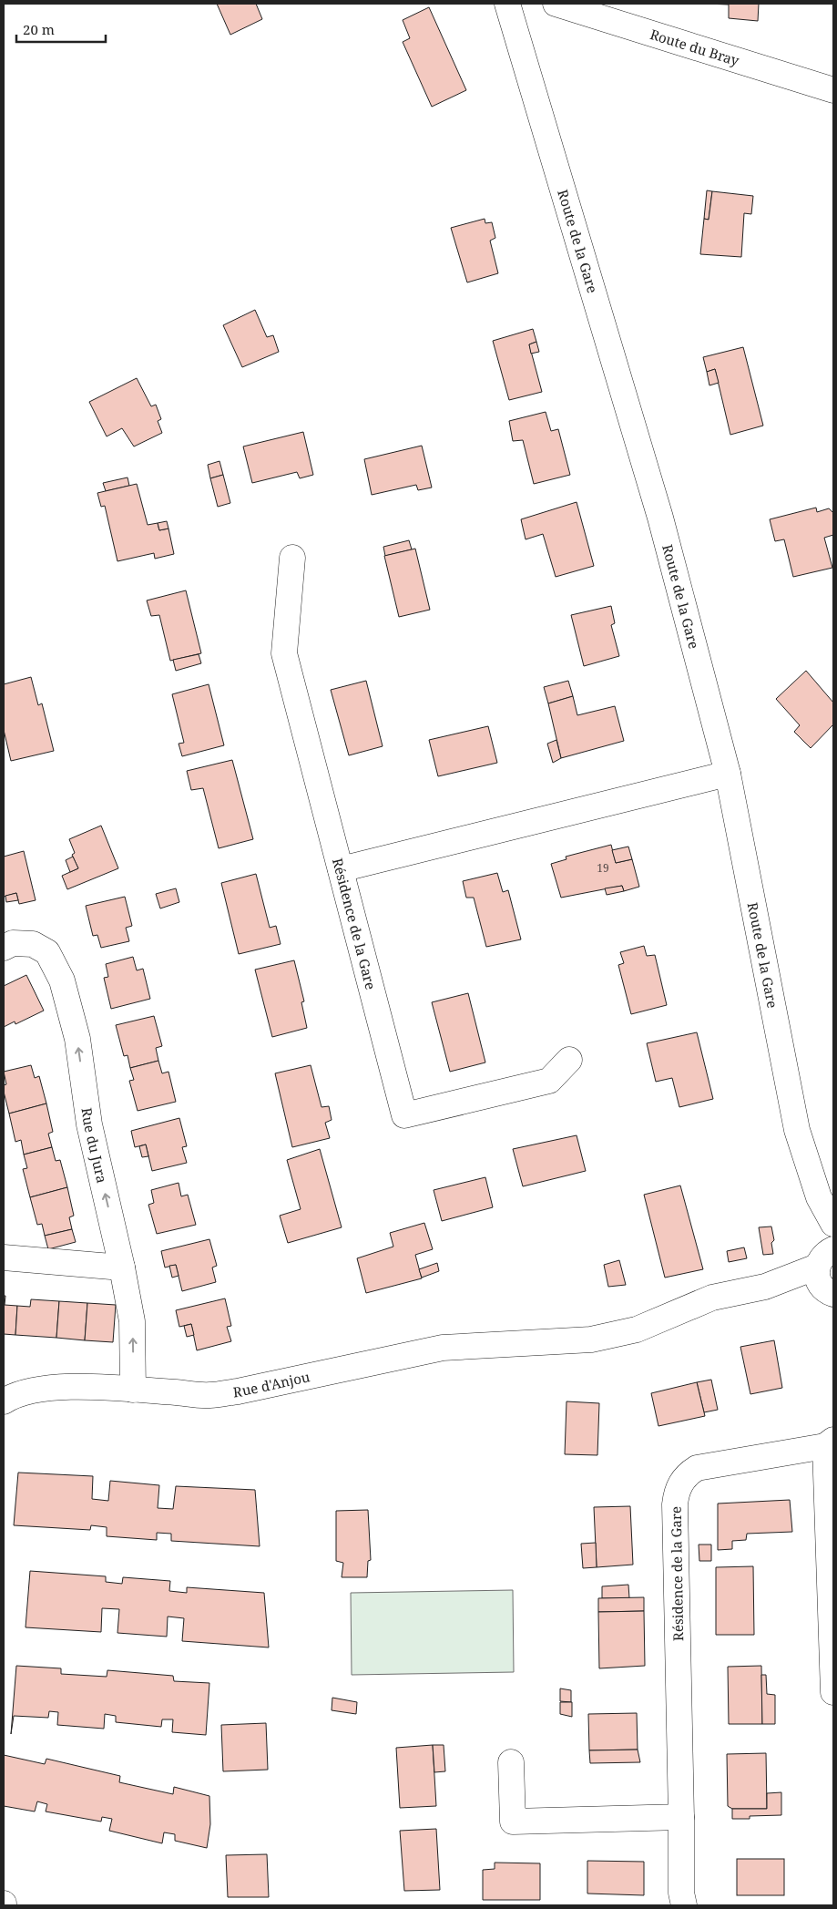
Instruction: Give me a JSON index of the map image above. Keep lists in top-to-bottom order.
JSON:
{
  "streets": {
    "street": [
      "Route du Bray",
      "Route de la Gare",
      "Résidence de la Gare",
      "Rue du Jura",
      "Rue d'Anjou"
    ]
  },
  "crossings": [
    ["Route de la Gare", "Rue d'Anjou"],
    ["Rue du Jura", "Rue d'Anjou"]
  ],
  "one_way": ["Rue du Jura"],
  "house_numbers": ["19"],
  "scale_bar": "20 m"
}
